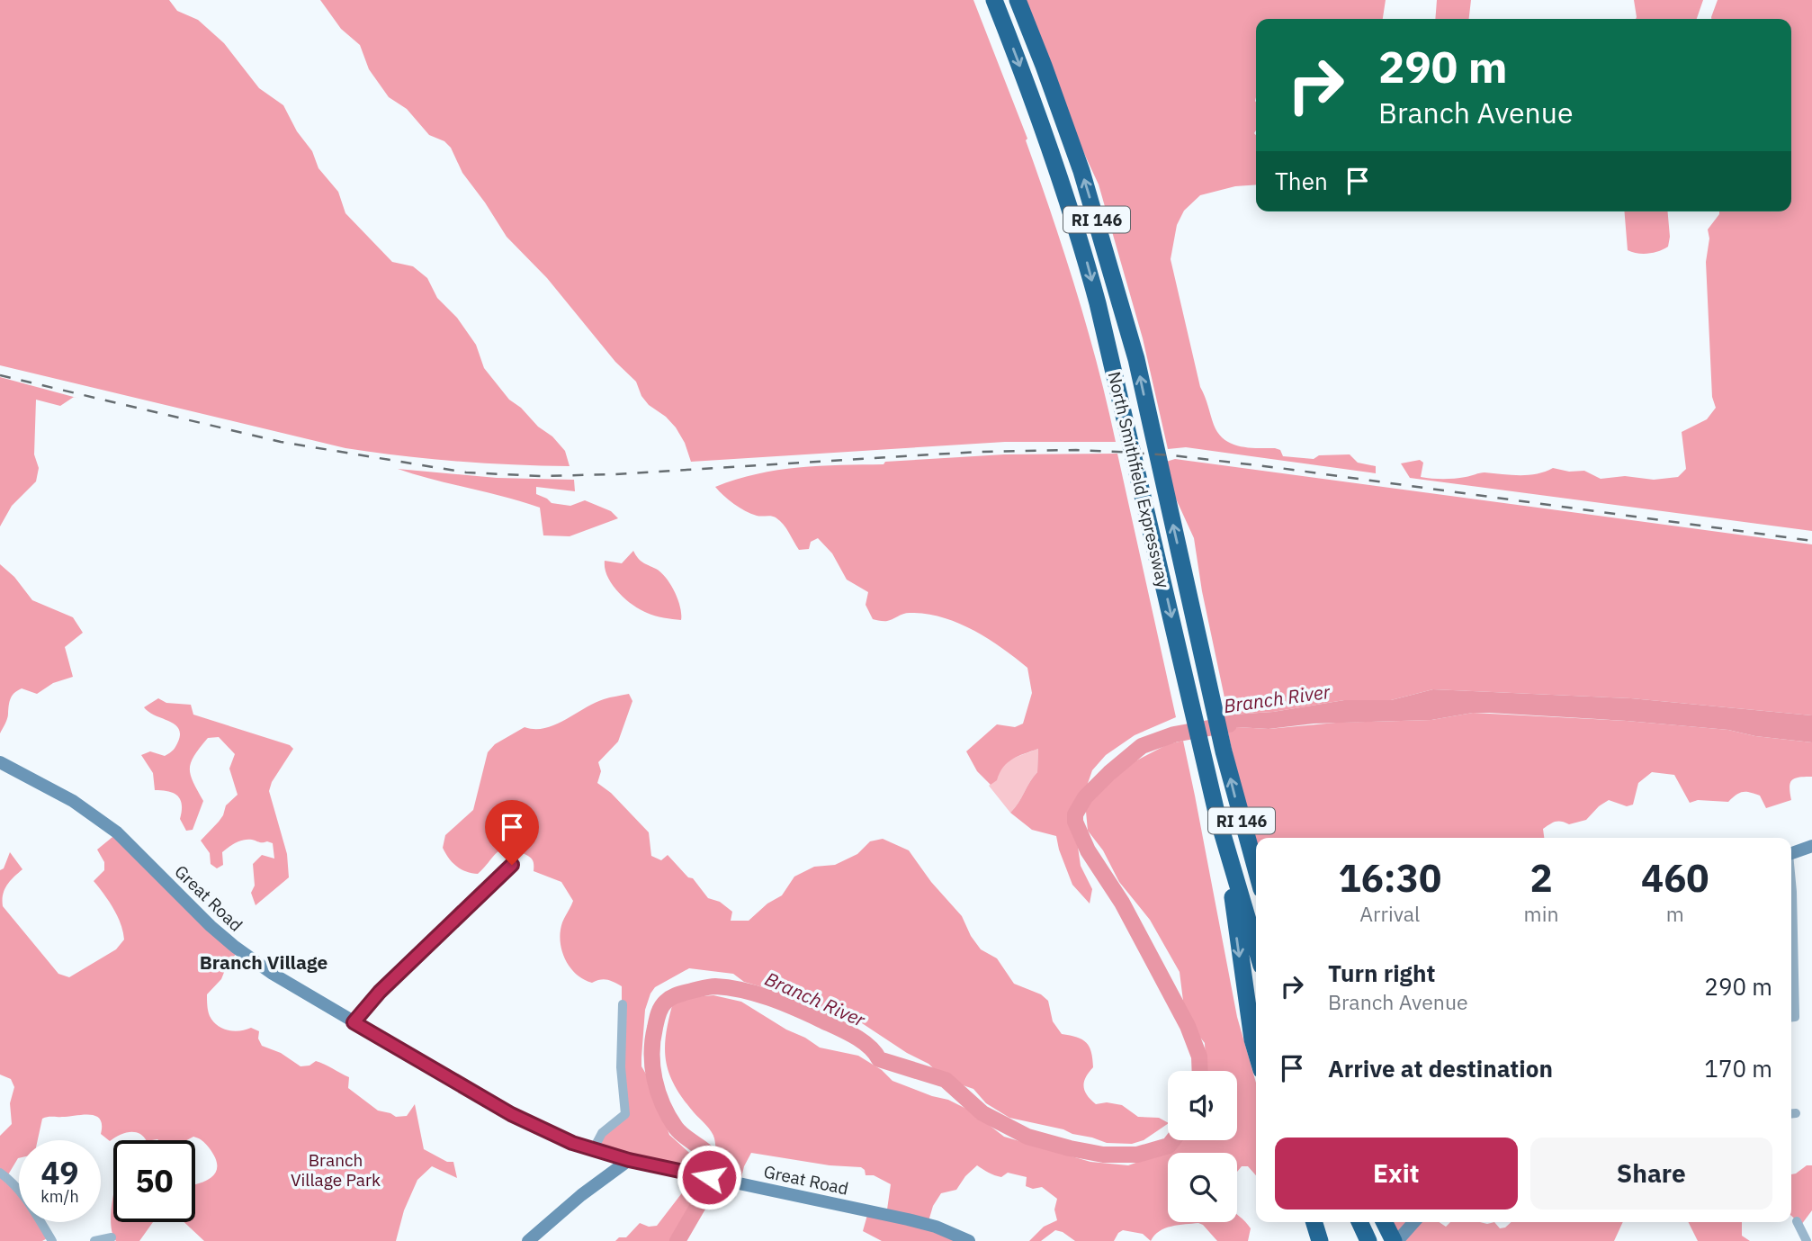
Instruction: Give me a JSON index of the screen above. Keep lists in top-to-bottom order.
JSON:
{
  "streets": {
    "highway": ["RI 146", "North Smithfield Expressway"],
    "main road": ["Great Road"]
  },
  "districts": ["Branch Village"],
  "water": ["Branch River"],
  "parks": ["Branch Village Park"],
  "page": {
    "turn": ["290 m", "Branch Avenue"],
    "then": "Then",
    "eta": [
      "16:30",
      "Arrival",
      "2",
      "min",
      "460",
      "m"
    ],
    "list": [
      {
        "name": "Turn right",
        "note": "Branch Avenue",
        "value": "290 m"
      },
      {
        "name": "Arrive at destination",
        "value": "170 m"
      }
    ],
    "buttons": ["Exit", "Share"],
    "speed": "49 km/h",
    "limit": "50"
  }
}
